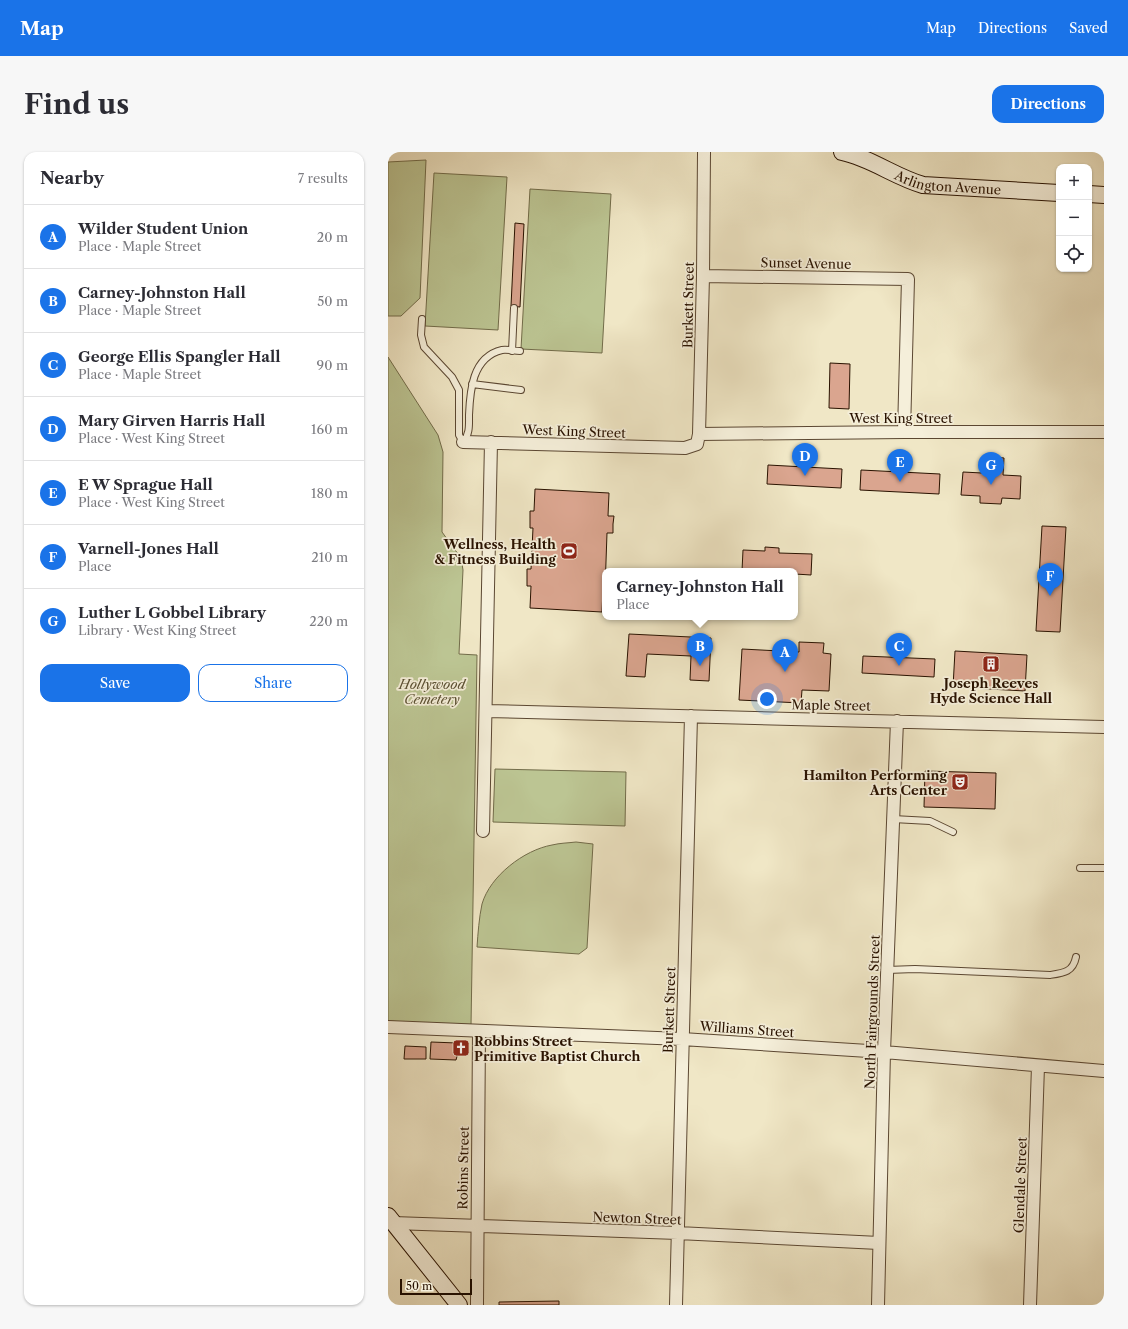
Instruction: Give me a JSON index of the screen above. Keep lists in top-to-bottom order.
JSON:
{
  "streets": {
    "street": [
      "Arlington Avenue",
      "Sunset Avenue",
      "Burkett Street",
      "West King Street",
      "Maple Street",
      "North Fairgrounds Street",
      "Williams Street",
      "Robins Street",
      "Glendale Street",
      "Newton Street"
    ]
  },
  "crossings": [
    ["Sunset Avenue", "Burkett Street"],
    ["Sunset Avenue", "West King Street"],
    ["Burkett Street", "West King Street"],
    ["Burkett Street", "Maple Street"],
    ["Burkett Street", "Williams Street"],
    ["Burkett Street", "Newton Street"],
    ["Maple Street", "North Fairgrounds Street"],
    ["North Fairgrounds Street", "Williams Street"],
    ["North Fairgrounds Street", "Newton Street"],
    ["Williams Street", "Robins Street"],
    ["Williams Street", "Glendale Street"],
    ["Robins Street", "Newton Street"]
  ],
  "parks": ["Hollywood Cemetery"],
  "places": {
    "sports": ["Wellness, Health & Fitness Building"],
    "building": ["Joseph Reeves Hyde Science Hall"],
    "theatre": ["Hamilton Performing Arts Center"],
    "church": ["Robbins Street Primitive Baptist Church"]
  },
  "scale_bar": "50 m",
  "page": {
    "header": "Map",
    "nav": ["Map", "Directions", "Saved"],
    "buttons": [
      "Directions",
      ["Save", "Share"]
    ],
    "title": "Find us",
    "heading": ["Nearby", "7 results"],
    "map_buttons": ["+", "−"],
    "list": [
      {
        "mark": "A",
        "name": "Wilder Student Union",
        "note": "Place · Maple Street",
        "value": "20 m"
      },
      {
        "mark": "B",
        "name": "Carney-Johnston Hall",
        "note": "Place · Maple Street",
        "value": "50 m"
      },
      {
        "mark": "C",
        "name": "George Ellis Spangler Hall",
        "note": "Place · Maple Street",
        "value": "90 m"
      },
      {
        "mark": "D",
        "name": "Mary Girven Harris Hall",
        "note": "Place · West King Street",
        "value": "160 m"
      },
      {
        "mark": "E",
        "name": "E W Sprague Hall",
        "note": "Place · West King Street",
        "value": "180 m"
      },
      {
        "mark": "F",
        "name": "Varnell-Jones Hall",
        "note": "Place",
        "value": "210 m"
      },
      {
        "mark": "G",
        "name": "Luther L Gobbel Library",
        "note": "Library · West King Street",
        "value": "220 m"
      }
    ],
    "pins": [
      "D",
      "E",
      "G",
      "F",
      "B",
      "C",
      "A"
    ],
    "popup": ["Carney-Johnston Hall", "Place"],
    "scale": "50 m"
  }
}
